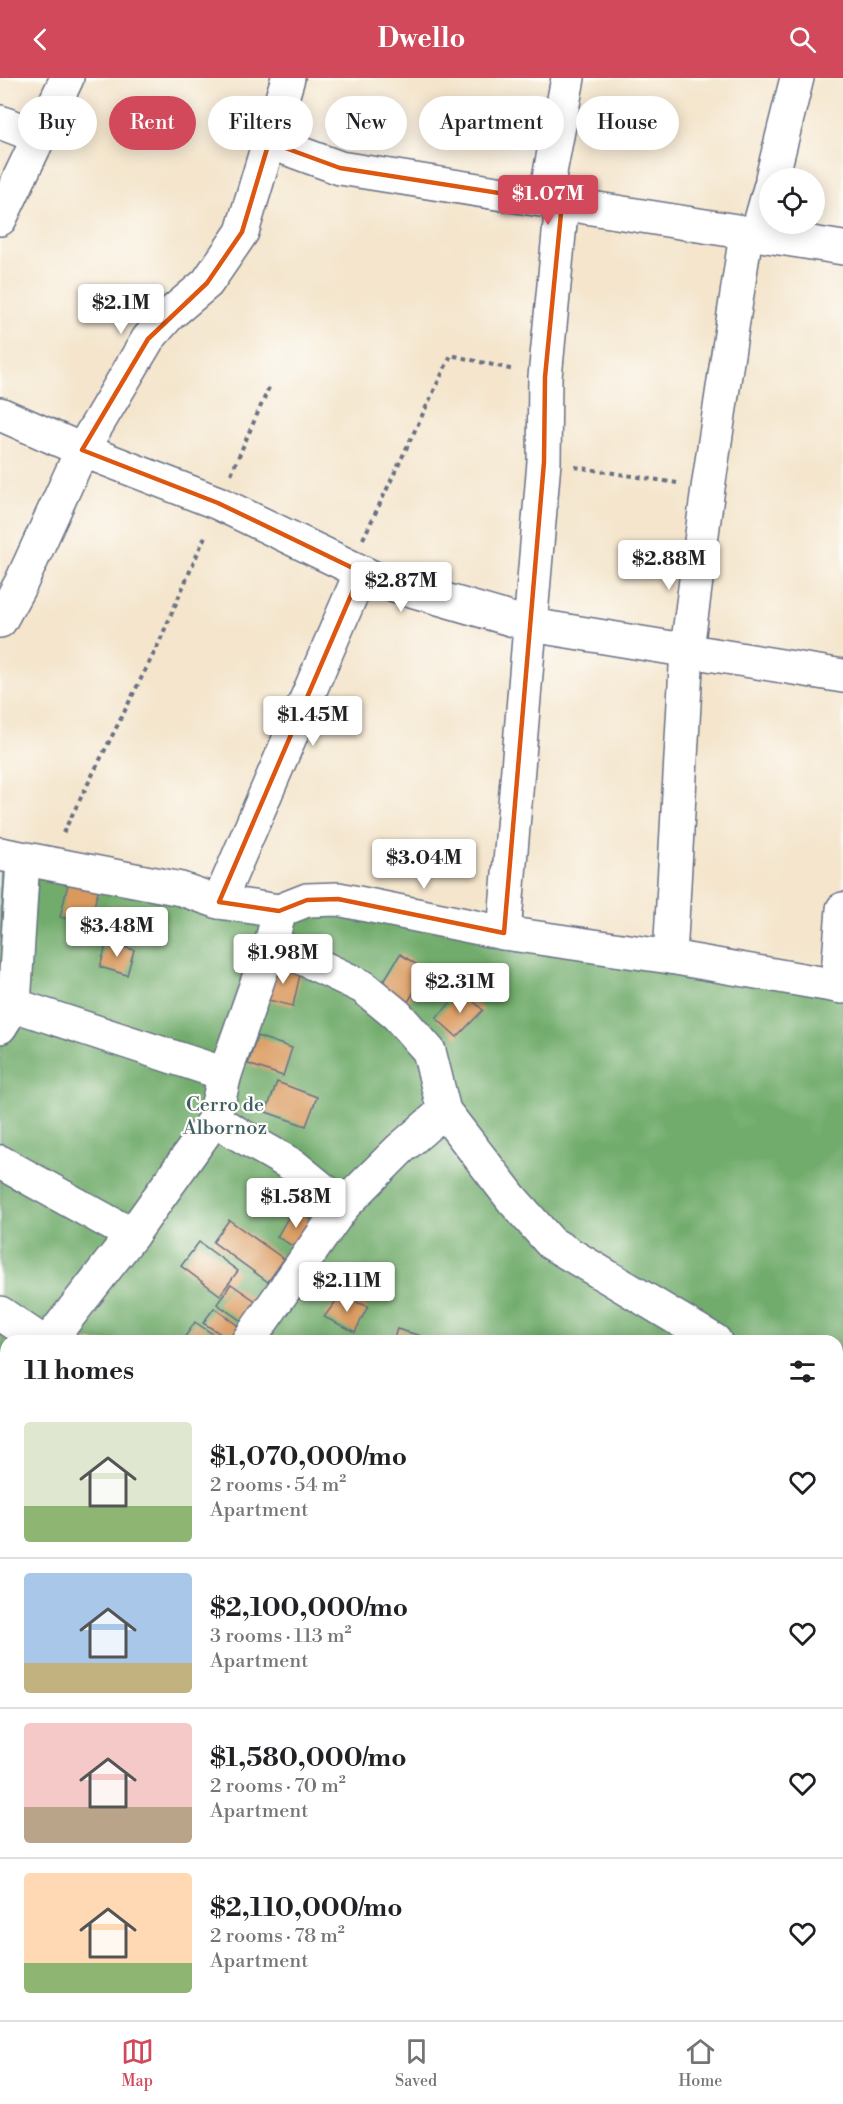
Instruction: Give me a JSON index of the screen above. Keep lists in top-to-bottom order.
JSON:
{
  "parks": ["Cerro de Albornoz"],
  "page": {
    "header": "Dwello",
    "chip": [
      "Buy",
      "Rent",
      "Filters",
      "New",
      "Apartment",
      "House"
    ],
    "price": [
      "$1.07M",
      "$2.1M",
      "$2.88M",
      "$2.87M",
      "$1.45M",
      "$3.04M",
      "$3.48M",
      "$1.98M",
      "$2.31M",
      "$1.58M",
      "$2.11M"
    ],
    "heading": "11 homes",
    "list": [
      {
        "name": "$1,070,000/mo",
        "note": "2 rooms · 54 m² · Apartment"
      },
      {
        "name": "$2,100,000/mo",
        "note": "3 rooms · 113 m² · Apartment"
      },
      {
        "name": "$1,580,000/mo",
        "note": "2 rooms · 70 m² · Apartment"
      },
      {
        "name": "$2,110,000/mo",
        "note": "2 rooms · 78 m² · Apartment"
      }
    ],
    "tabs": ["Map", "Saved", "Home"]
  }
}
